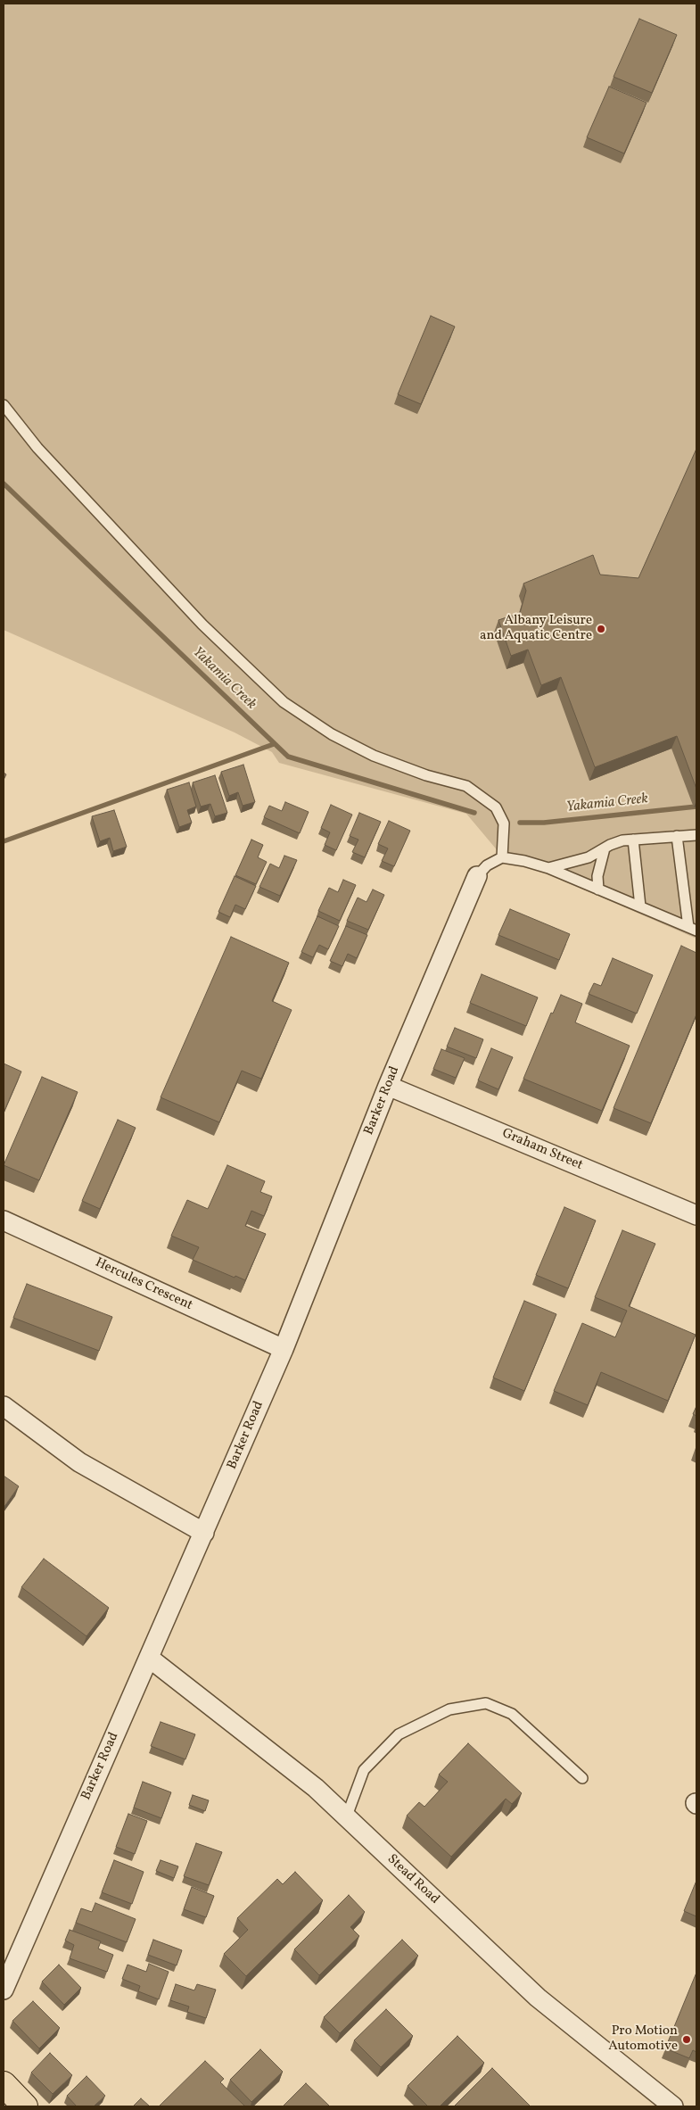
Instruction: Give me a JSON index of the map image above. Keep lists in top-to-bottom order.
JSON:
{
  "streets": {
    "street": [
      "Barker Road",
      "Graham Street",
      "Hercules Crescent",
      "Stead Road"
    ]
  },
  "crossings": [
    ["Barker Road", "Graham Street"],
    ["Barker Road", "Hercules Crescent"],
    ["Barker Road", "Stead Road"]
  ],
  "water": ["Yakamia Creek"],
  "places": ["Albany Leisure and Aquatic Centre", "Pro Motion Automotive"]
}
